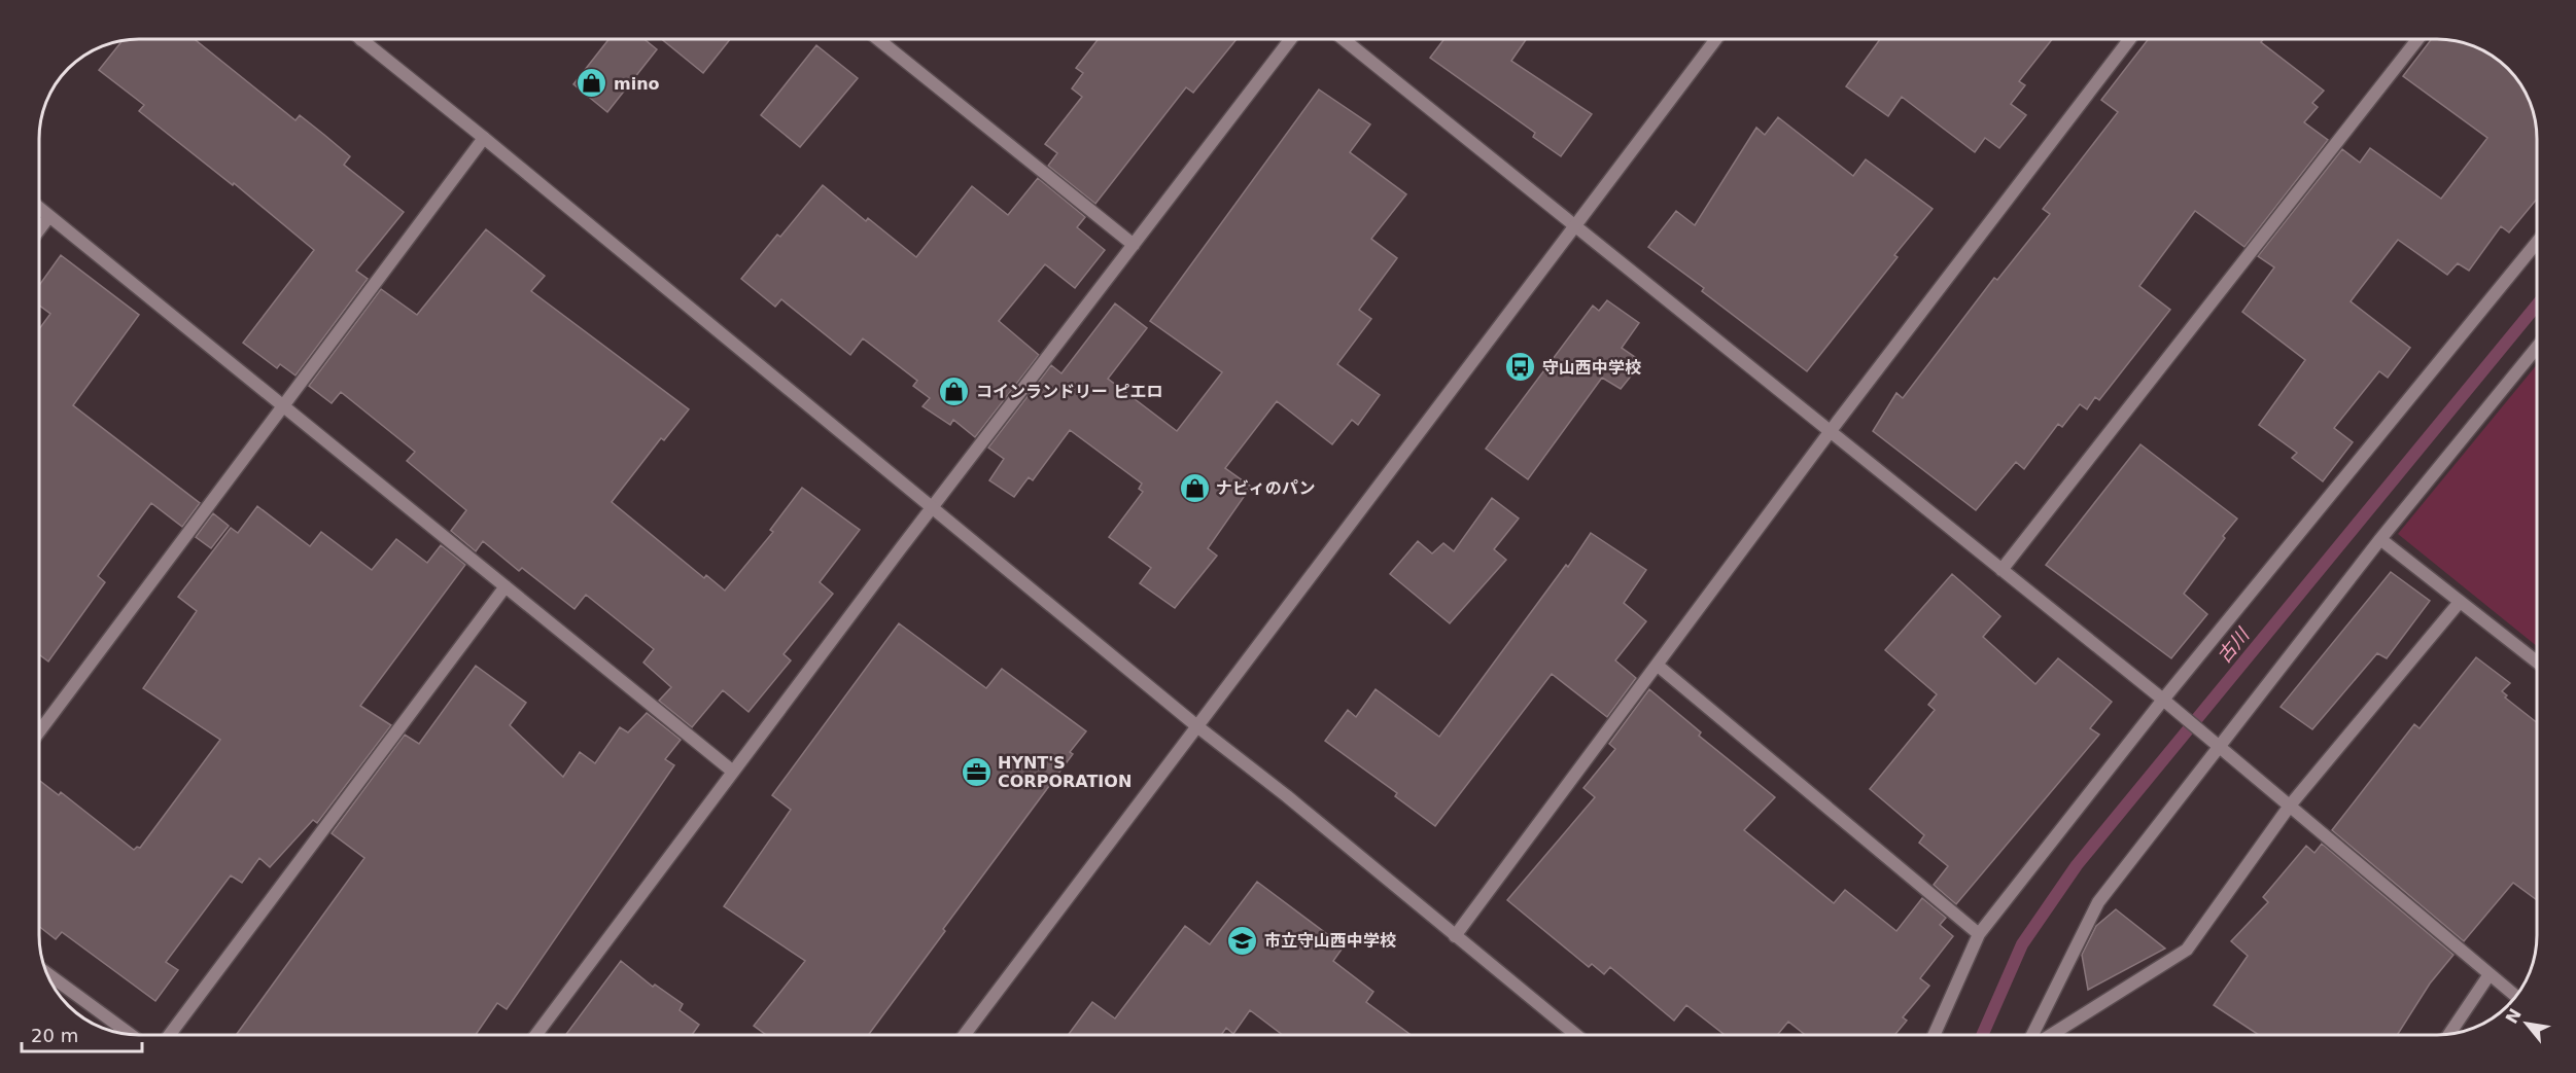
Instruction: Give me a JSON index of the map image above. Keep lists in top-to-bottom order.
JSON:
{
  "water": ["古川"],
  "places": {
    "shop": ["mino", "コインランドリー ピエロ", "ナビィのパン"],
    "bus stop": ["守山西中学校"],
    "office": ["HYNT'S CORPORATION"],
    "school or university": ["市立守山西中学校"]
  },
  "scale_bar": "20 m",
  "north": "top left"
}
